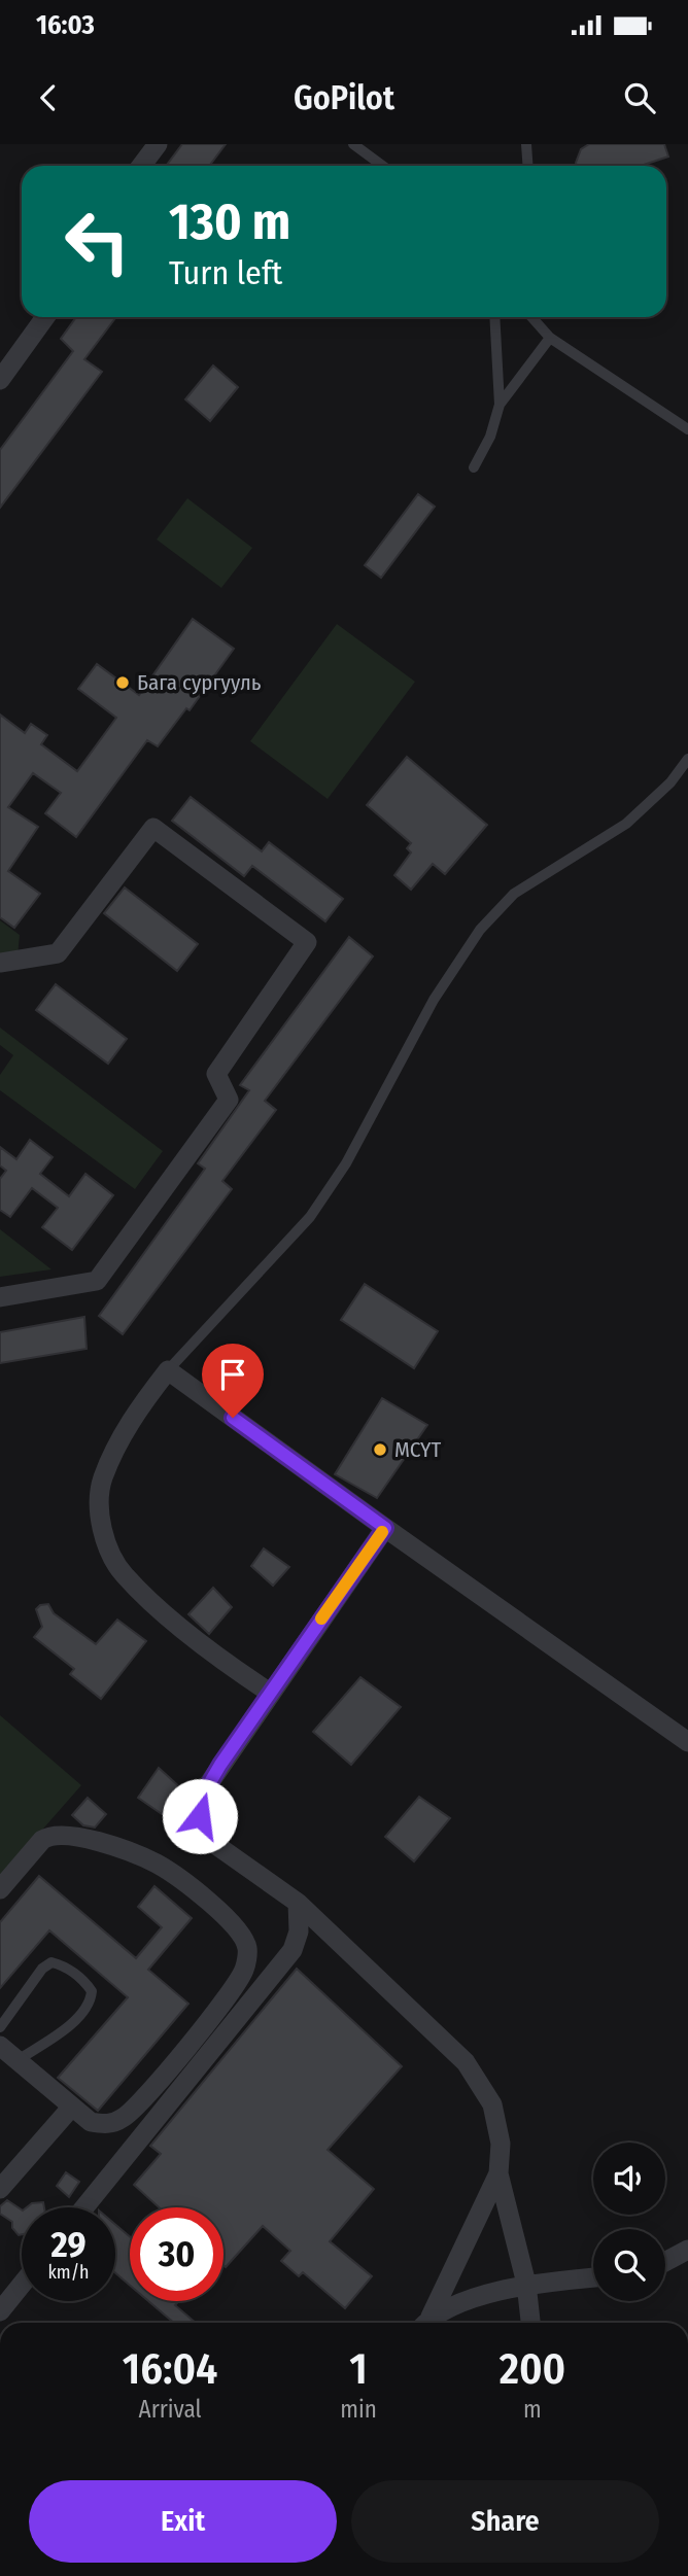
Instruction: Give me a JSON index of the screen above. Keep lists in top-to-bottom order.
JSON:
{
  "places": ["Бага сургууль", "МСҮТ"],
  "page": {
    "status": "16:03",
    "header": "GoPilot",
    "turn": ["130 m", "Turn left"],
    "speed": "29 km/h",
    "limit": "30",
    "eta": [
      "16:04",
      "Arrival",
      "1",
      "min",
      "200",
      "m"
    ],
    "buttons": ["Exit", "Share"]
  }
}
